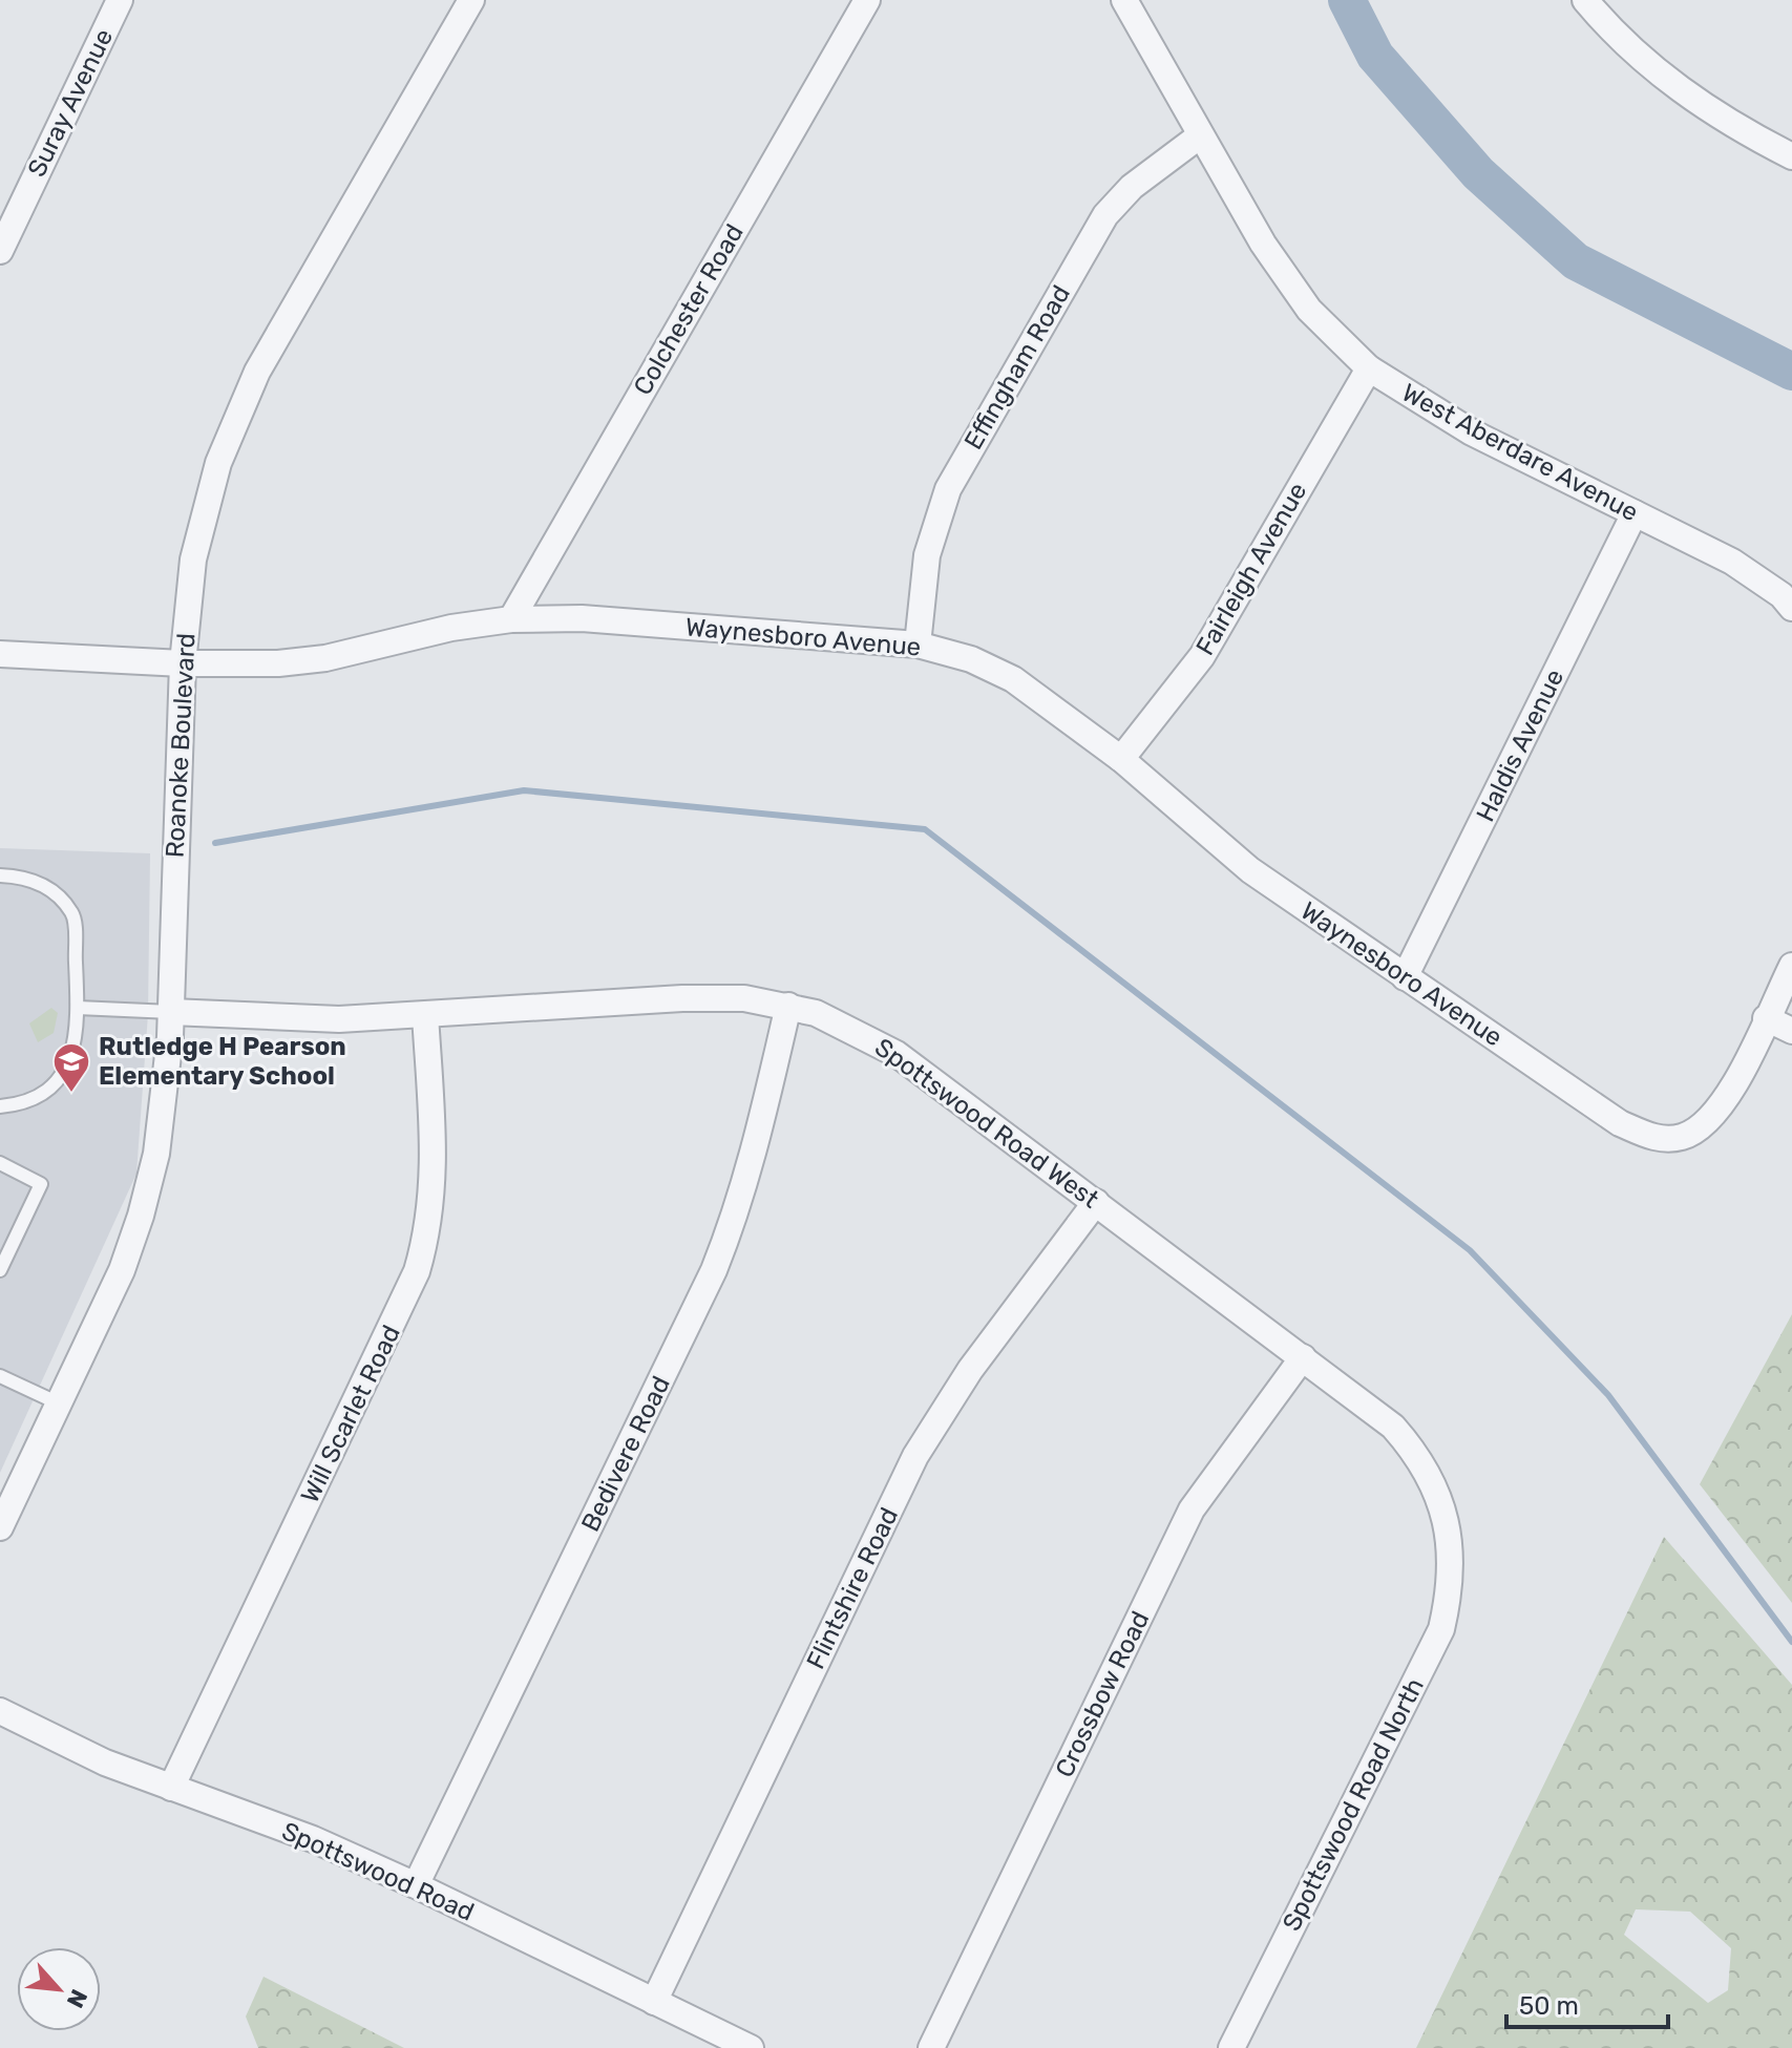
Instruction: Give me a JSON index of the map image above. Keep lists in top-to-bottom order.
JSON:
{
  "streets": {
    "street": [
      "Suray Avenue",
      "Colchester Road",
      "Effingham Road",
      "West Aberdare Avenue",
      "Fairleigh Avenue",
      "Waynesboro Avenue",
      "Roanoke Boulevard",
      "Haldis Avenue",
      "Spottswood Road West",
      "Will Scarlet Road",
      "Bedivere Road",
      "Flintshire Road",
      "Crossbow Road",
      "Spottswood Road North",
      "Spottswood Road"
    ]
  },
  "crossings": [
    ["Colchester Road", "Waynesboro Avenue"],
    ["Effingham Road", "West Aberdare Avenue"],
    ["Effingham Road", "Waynesboro Avenue"],
    ["West Aberdare Avenue", "Fairleigh Avenue"],
    ["West Aberdare Avenue", "Haldis Avenue"],
    ["Fairleigh Avenue", "Waynesboro Avenue"],
    ["Waynesboro Avenue", "Roanoke Boulevard"],
    ["Waynesboro Avenue", "Haldis Avenue"],
    ["Roanoke Boulevard", "Spottswood Road West"],
    ["Spottswood Road West", "Will Scarlet Road"],
    ["Spottswood Road West", "Bedivere Road"],
    ["Spottswood Road West", "Flintshire Road"],
    ["Spottswood Road West", "Crossbow Road"],
    ["Spottswood Road West", "Spottswood Road North"],
    ["Will Scarlet Road", "Spottswood Road"],
    ["Bedivere Road", "Spottswood Road"],
    ["Flintshire Road", "Spottswood Road"]
  ],
  "places": {
    "school or university": ["Rutledge H Pearson Elementary School"]
  },
  "scale_bar": "50 m",
  "north": "bottom right"
}
